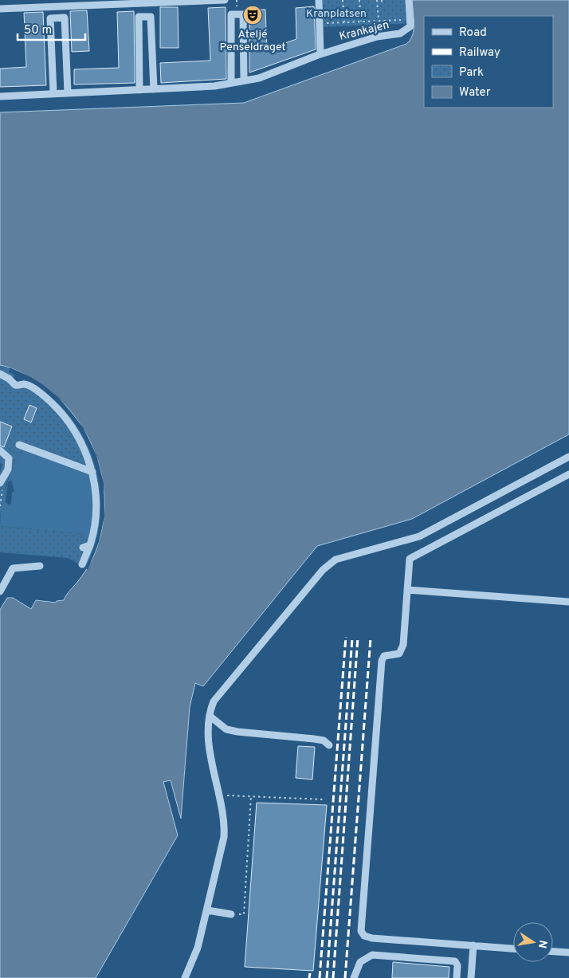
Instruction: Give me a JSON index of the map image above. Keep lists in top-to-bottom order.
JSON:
{
  "streets": {
    "street": ["Krankajen"]
  },
  "parks": ["Kranplatsen"],
  "places": {
    "theatre": ["Ateljé Penseldraget"]
  },
  "legend": [
    "Road",
    "Railway",
    "Park",
    "Water"
  ],
  "scale_bar": "50 m",
  "north": "right"
}
